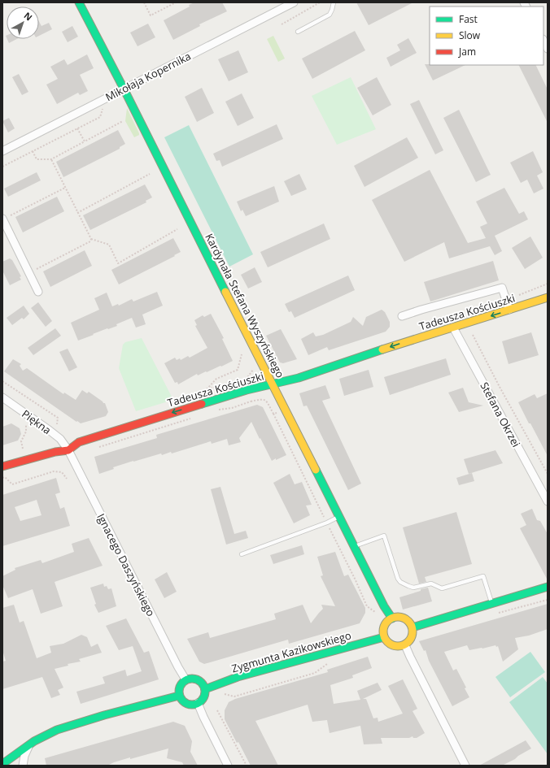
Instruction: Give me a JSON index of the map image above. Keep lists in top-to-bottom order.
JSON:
{
  "streets": {
    "street": [
      "Mikołaja Kopernika",
      "Kardynała Stefana Wyszyńskiego",
      "Tadeusza Kościuszki",
      "Stefana Okrzei",
      "Piękna",
      "Ignacego Daszyńskiego",
      "Zygmunta Kazikowskiego"
    ]
  },
  "crossings": [
    ["Mikołaja Kopernika", "Kardynała Stefana Wyszyńskiego"],
    ["Kardynała Stefana Wyszyńskiego", "Tadeusza Kościuszki"],
    ["Kardynała Stefana Wyszyńskiego", "Zygmunta Kazikowskiego"],
    ["Tadeusza Kościuszki", "Stefana Okrzei"],
    ["Tadeusza Kościuszki", "Piękna"],
    ["Tadeusza Kościuszki", "Ignacego Daszyńskiego"],
    ["Piękna", "Ignacego Daszyńskiego"],
    ["Ignacego Daszyńskiego", "Zygmunta Kazikowskiego"]
  ],
  "one_way": ["Tadeusza Kościuszki"],
  "legend": ["Fast", "Slow", "Jam"],
  "north": "top right"
}
